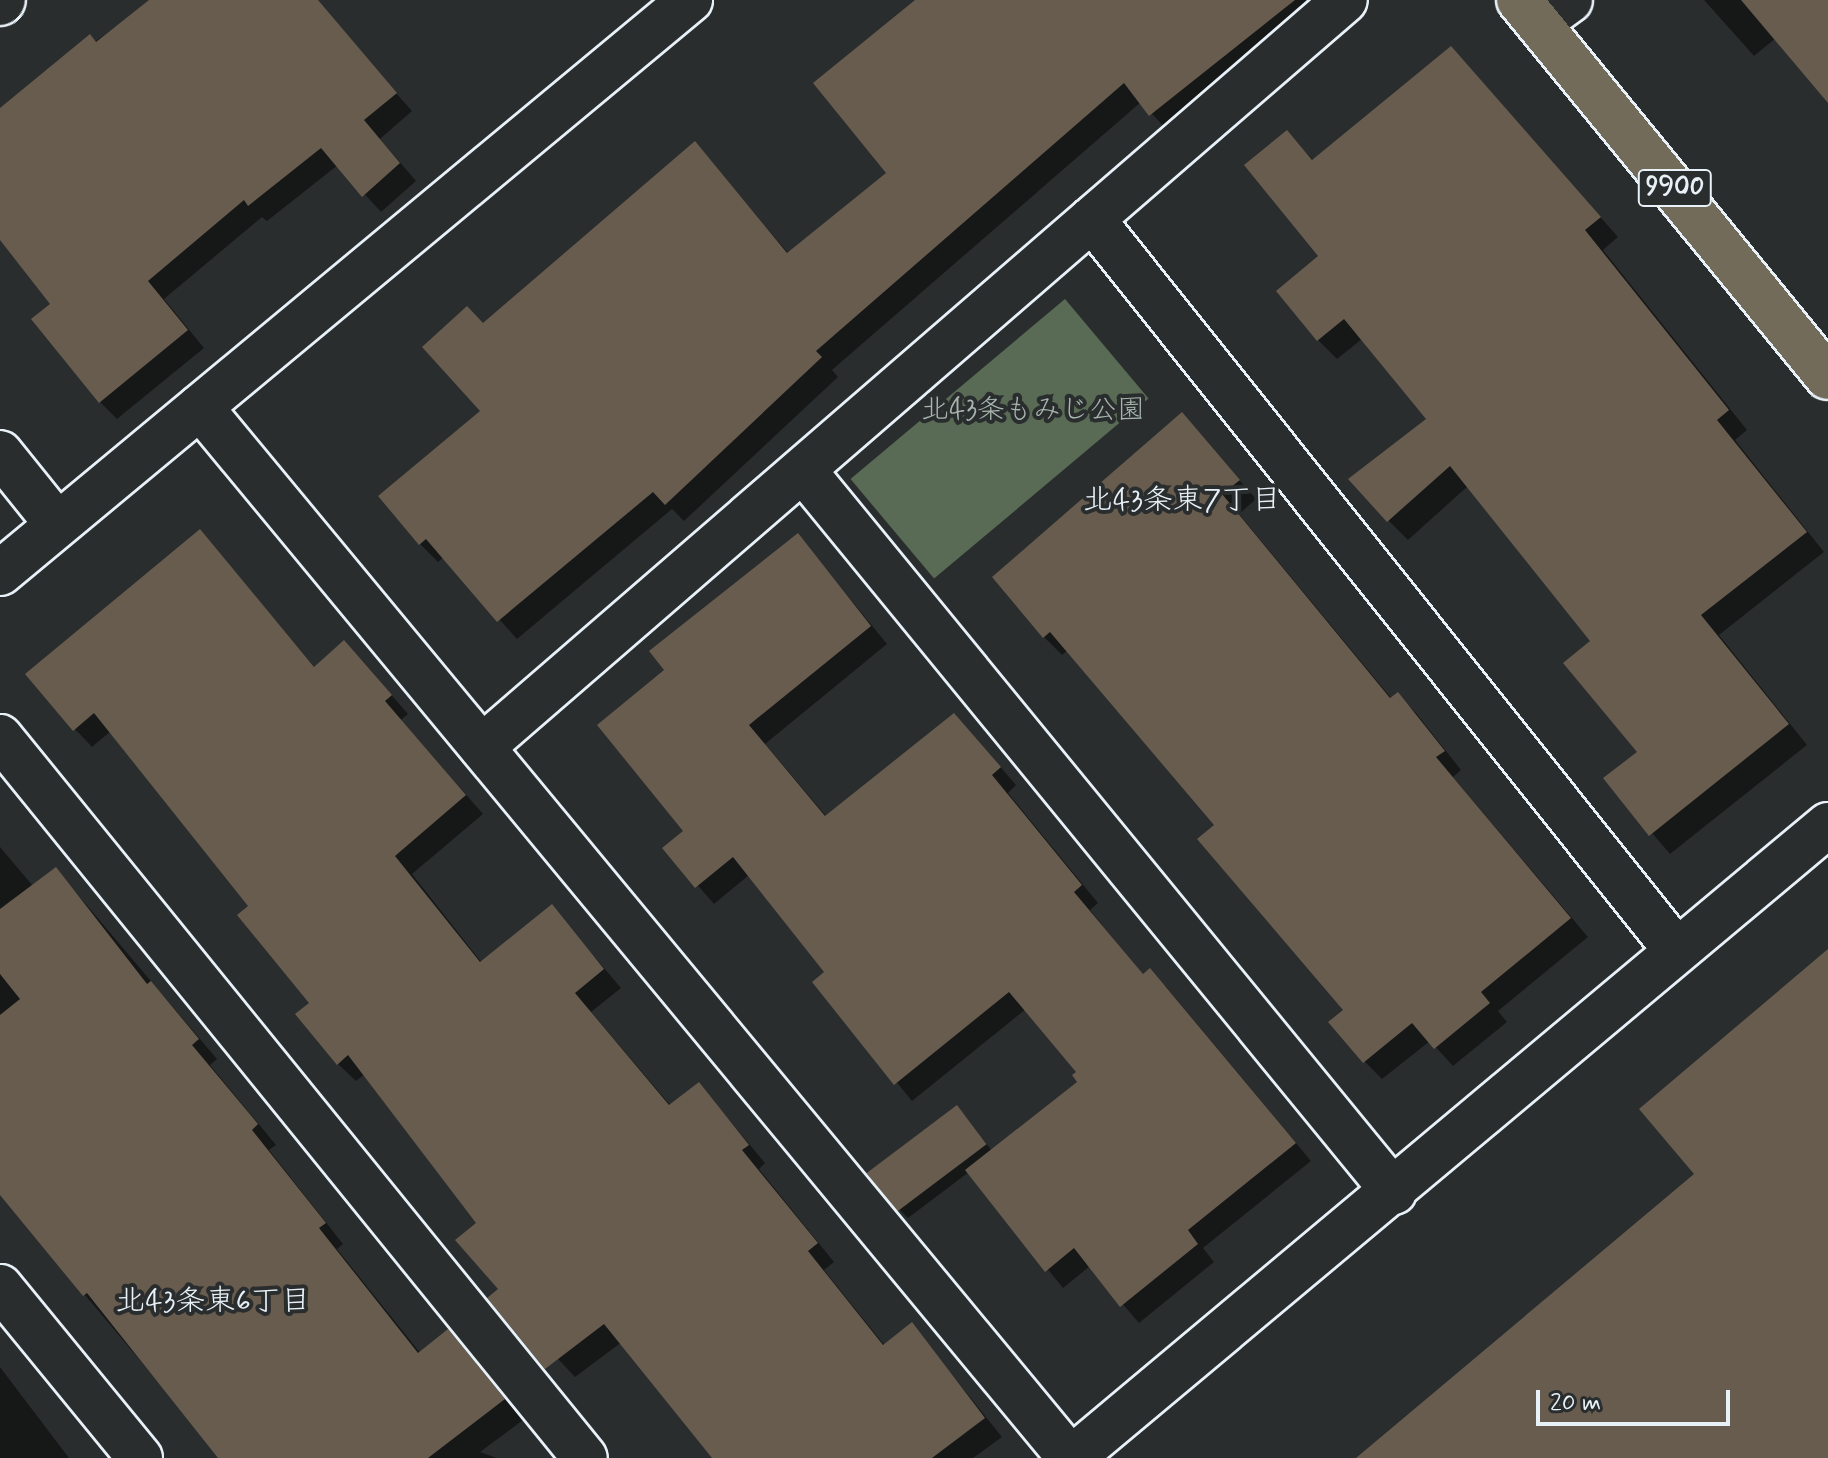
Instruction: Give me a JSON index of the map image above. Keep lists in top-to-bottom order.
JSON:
{
  "streets": {
    "main road": ["9900"]
  },
  "districts": ["北43条東7丁目", "北43条東6丁目"],
  "parks": ["北43条もみじ公園"],
  "scale_bar": "20 m"
}
